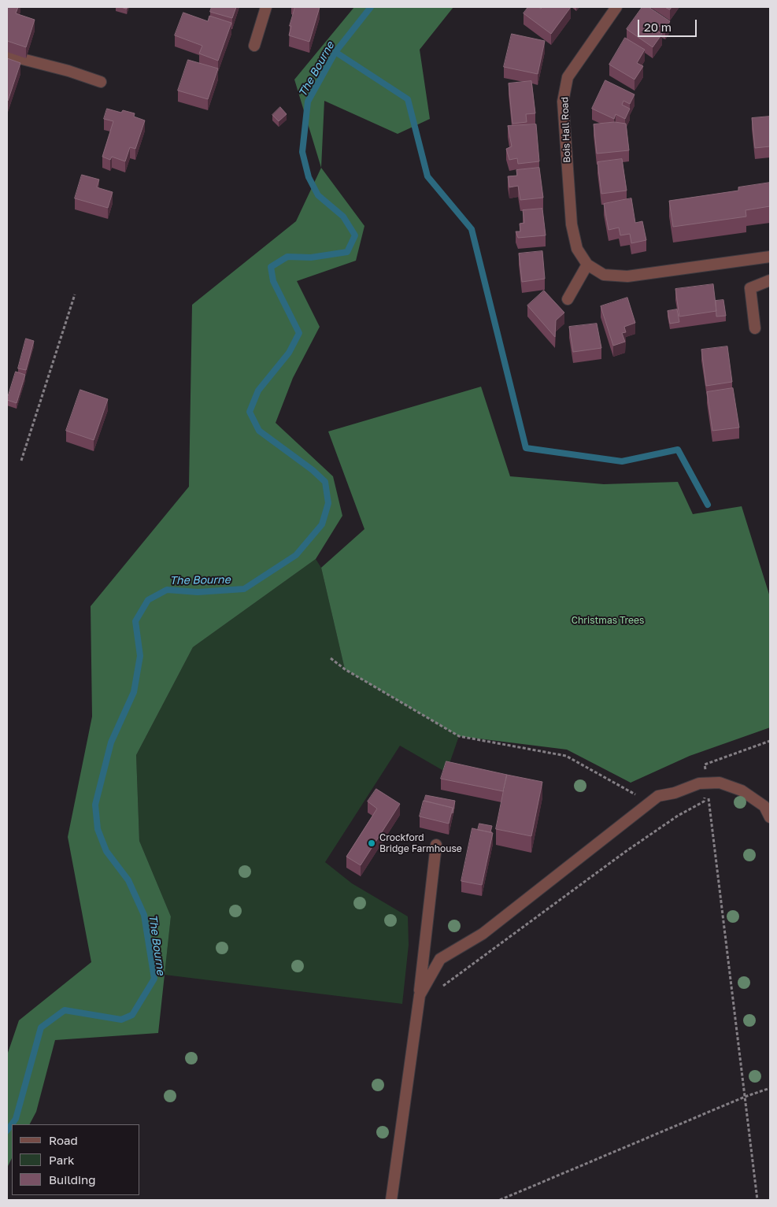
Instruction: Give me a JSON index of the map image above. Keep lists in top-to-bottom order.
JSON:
{
  "streets": {
    "street": ["Bois Hall Road"]
  },
  "water": ["The Bourne"],
  "parks": ["Christmas Trees"],
  "places": ["Crockford Bridge Farmhouse"],
  "legend": ["Road", "Park", "Building"],
  "scale_bar": "20 m"
}
